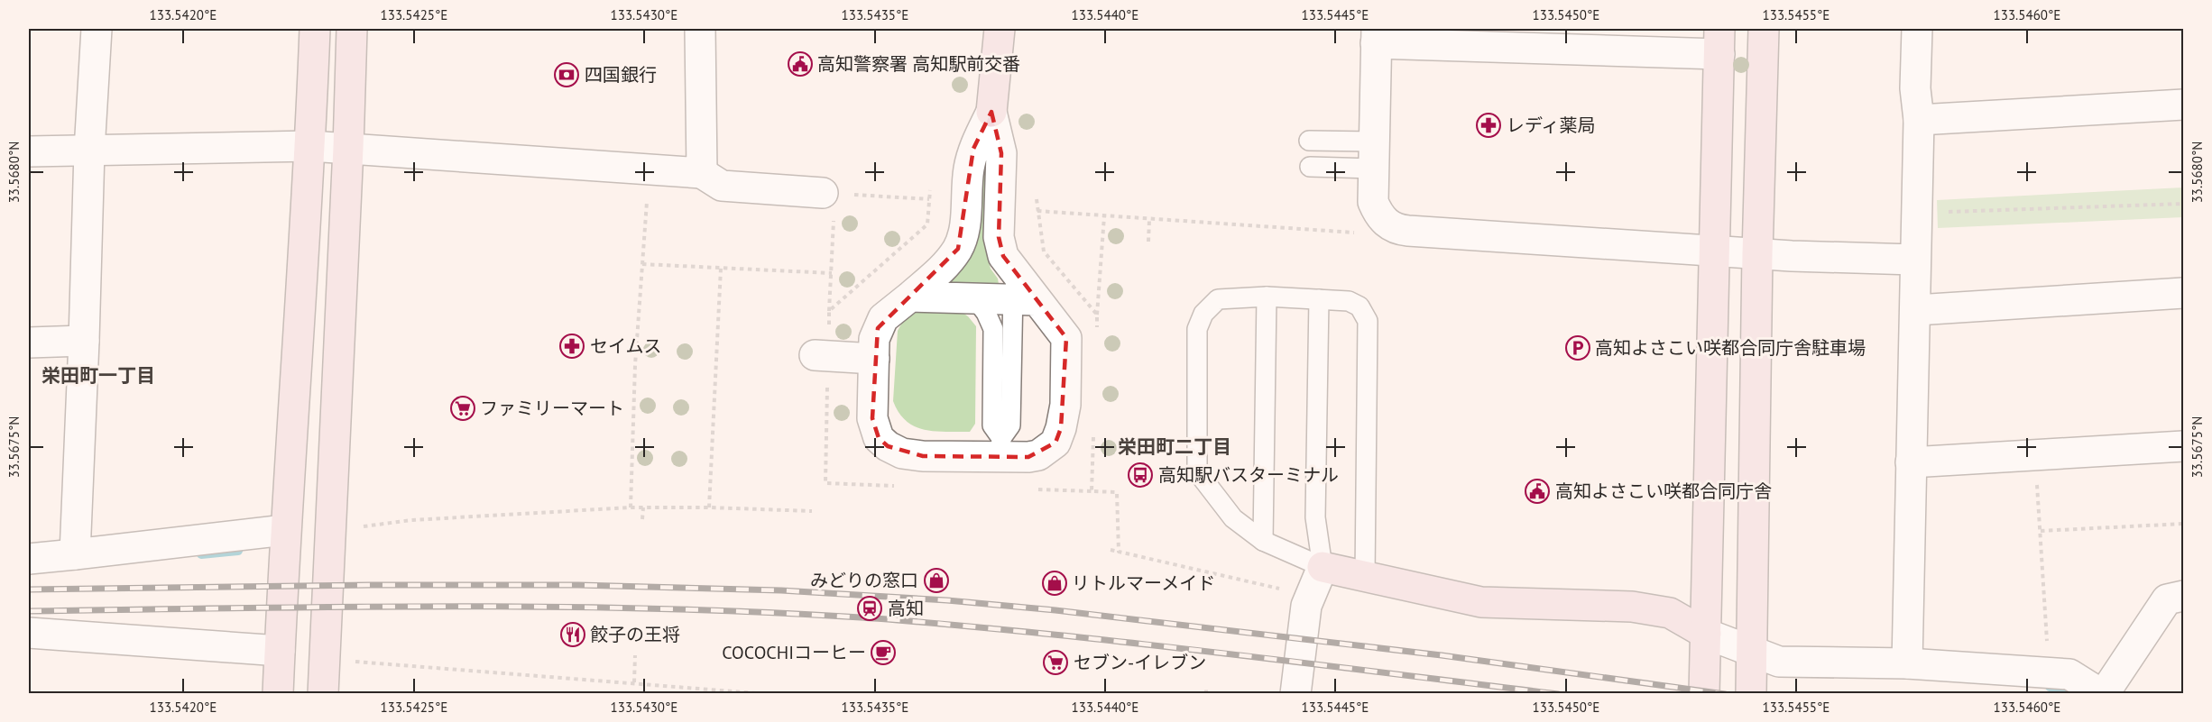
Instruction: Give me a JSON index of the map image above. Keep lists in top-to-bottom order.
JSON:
{
  "districts": ["栄田町一丁目", "栄田町二丁目"],
  "places": {
    "public building": ["高知警察署 高知駅前交番", "高知よさこい咲都合同庁舎"],
    "bank": ["四国銀行"],
    "pharmacy": ["レディ薬局", "セイムス"],
    "parking": ["高知よさこい咲都合同庁舎駐車場"],
    "supermarket": ["ファミリーマート", "セブン-イレブン"],
    "bus stop": ["高知駅バスターミナル"],
    "shop": ["みどりの窓口", "リトルマーメイド"],
    "station": ["高知"],
    "restaurant": ["餃子の王将"],
    "cafe": ["COCOCHIコーヒー"]
  },
  "coordinates": [
    "133.5420°E",
    "133.5425°E",
    "133.5430°E",
    "133.5435°E",
    "133.5440°E",
    "133.5445°E",
    "133.5450°E",
    "133.5455°E",
    "133.5460°E",
    "33.5680°N",
    "33.5675°N"
  ]
}
